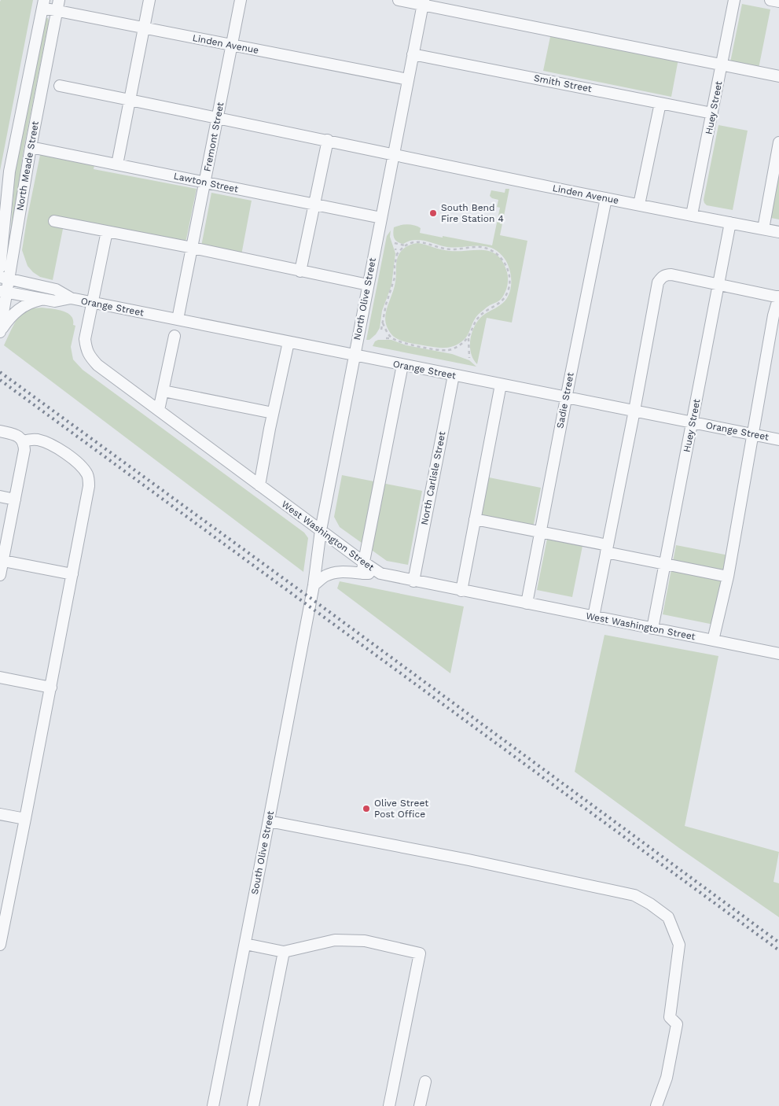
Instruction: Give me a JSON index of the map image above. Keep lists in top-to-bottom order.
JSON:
{
  "streets": {
    "street": [
      "Linden Avenue",
      "Smith Street",
      "Huey Street",
      "Fremont Street",
      "North Meade Street",
      "Lawton Street",
      "North Olive Street",
      "Orange Street",
      "Sadie Street",
      "North Carlisle Street",
      "West Washington Street",
      "South Olive Street"
    ]
  },
  "crossings": [
    ["Linden Avenue", "Huey Street"],
    ["Linden Avenue", "Fremont Street"],
    ["Linden Avenue", "North Meade Street"],
    ["Linden Avenue", "North Olive Street"],
    ["Linden Avenue", "Sadie Street"],
    ["Smith Street", "Huey Street"],
    ["Smith Street", "North Olive Street"],
    ["Huey Street", "Orange Street"],
    ["Huey Street", "West Washington Street"],
    ["Fremont Street", "Lawton Street"],
    ["Fremont Street", "Orange Street"],
    ["North Meade Street", "Lawton Street"],
    ["North Meade Street", "Orange Street"],
    ["Lawton Street", "North Olive Street"],
    ["North Olive Street", "Orange Street"],
    ["North Olive Street", "West Washington Street"],
    ["North Olive Street", "South Olive Street"],
    ["Orange Street", "Sadie Street"],
    ["Orange Street", "North Carlisle Street"],
    ["Orange Street", "West Washington Street"],
    ["Sadie Street", "West Washington Street"],
    ["North Carlisle Street", "West Washington Street"]
  ],
  "places": ["South Bend Fire Station 4", "Olive Street Post Office"]
}
